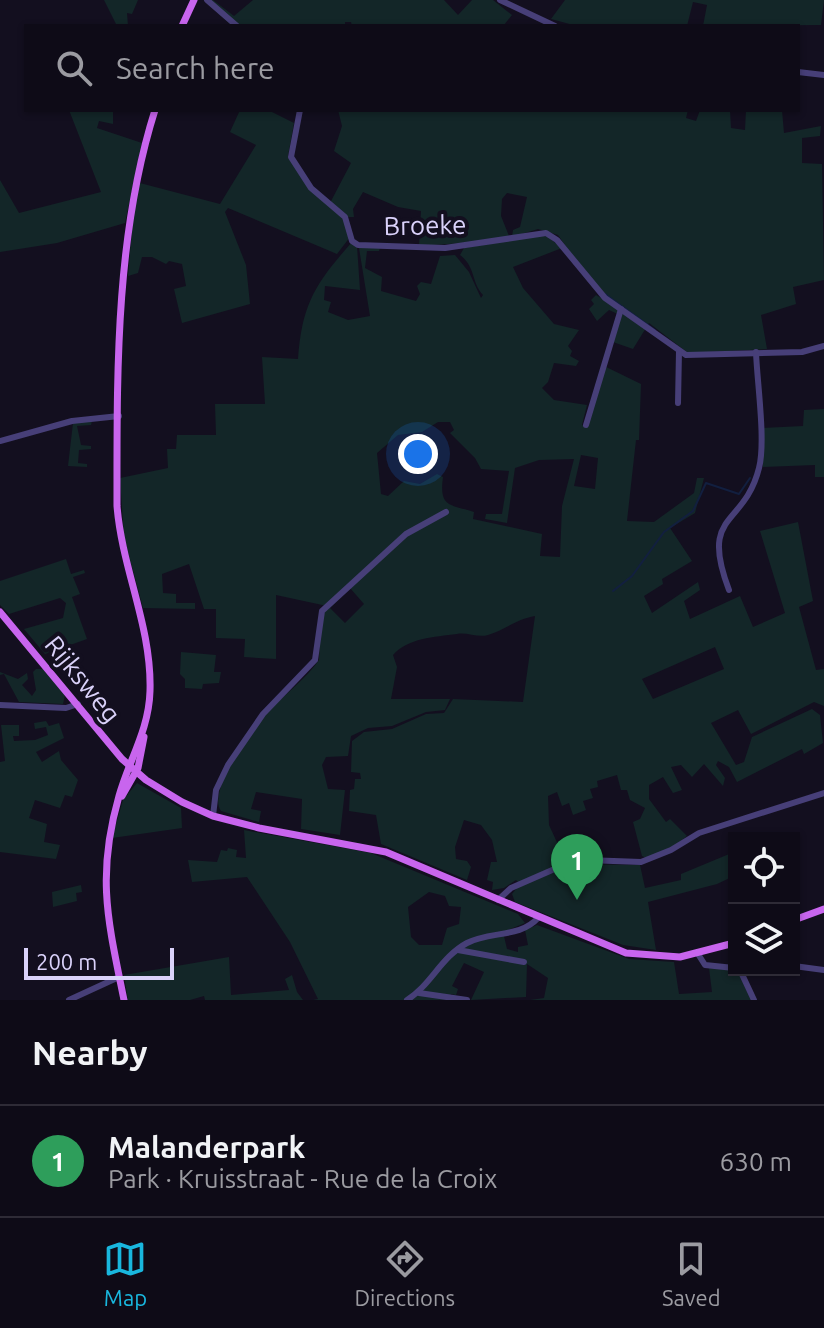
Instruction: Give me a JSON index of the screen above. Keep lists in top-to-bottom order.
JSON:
{
  "streets": {
    "main road": ["Rijksweg"],
    "street": ["Broeke"]
  },
  "scale_bar": "200 m",
  "page": {
    "search": "Search here",
    "pins": "1",
    "scale": "200 m",
    "heading": "Nearby",
    "list": [
      {
        "mark": "1",
        "name": "Malanderpark",
        "note": "Park · Kruisstraat - Rue de la Croix",
        "value": "630 m"
      }
    ],
    "nav": ["Map", "Directions", "Saved"]
  }
}
